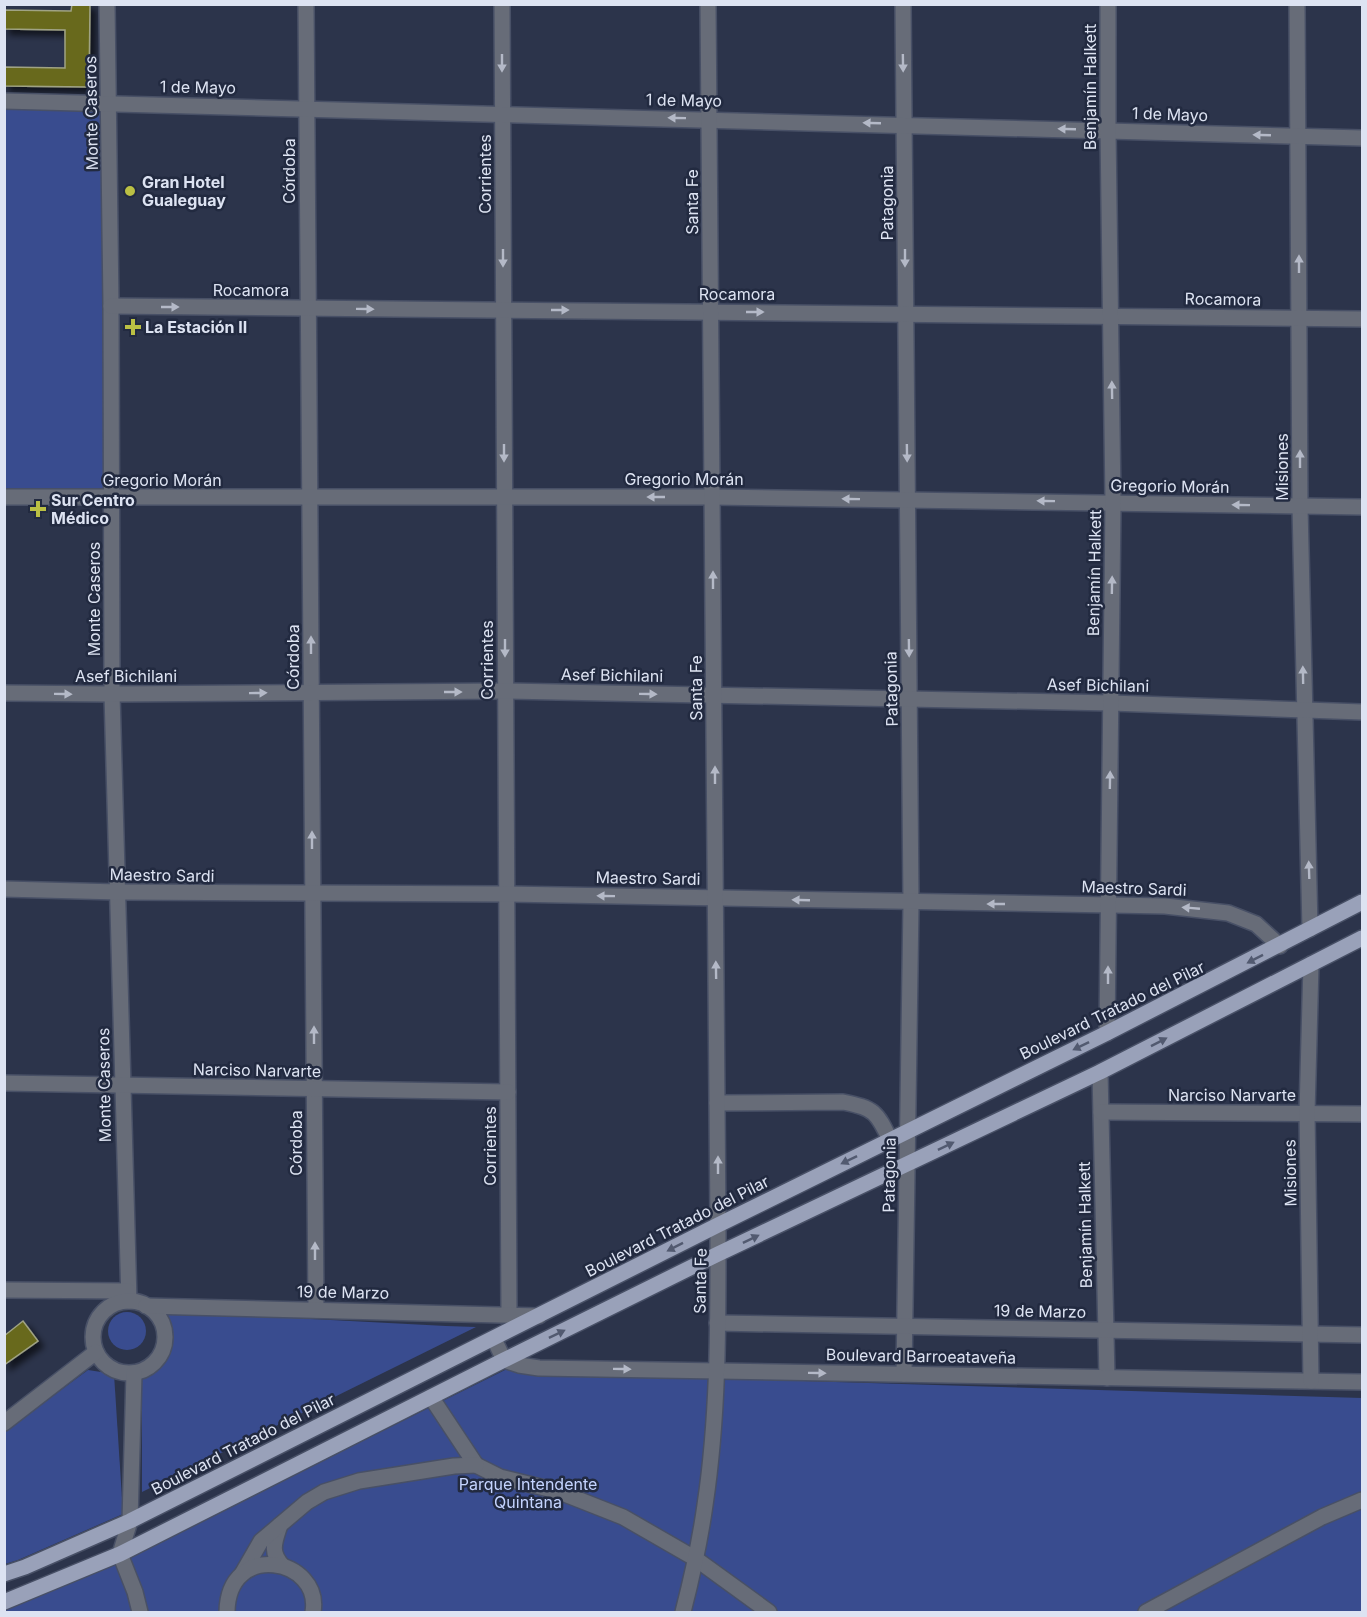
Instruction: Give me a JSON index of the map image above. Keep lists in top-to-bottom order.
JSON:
{
  "streets": {
    "main road": ["Boulevard Tratado del Pilar"],
    "street": [
      "1 de Mayo",
      "Benjamín Halkett",
      "Monte Caseros",
      "Córdoba",
      "Corrientes",
      "Santa Fe",
      "Patagonia",
      "Rocamora",
      "Misiones",
      "Gregorio Morán",
      "Asef Bichilani",
      "Maestro Sardi",
      "Narciso Narvarte",
      "19 de Marzo",
      "Boulevard Barroeataveña"
    ]
  },
  "crossings": [
    ["1 de Mayo", "Benjamín Halkett"],
    ["1 de Mayo", "Monte Caseros"],
    ["1 de Mayo", "Córdoba"],
    ["1 de Mayo", "Corrientes"],
    ["1 de Mayo", "Santa Fe"],
    ["1 de Mayo", "Patagonia"],
    ["1 de Mayo", "Misiones"],
    ["Benjamín Halkett", "Rocamora"],
    ["Benjamín Halkett", "Gregorio Morán"],
    ["Benjamín Halkett", "Asef Bichilani"],
    ["Benjamín Halkett", "Maestro Sardi"],
    ["Benjamín Halkett", "Boulevard Tratado del Pilar"],
    ["Benjamín Halkett", "Narciso Narvarte"],
    ["Benjamín Halkett", "19 de Marzo"],
    ["Benjamín Halkett", "Boulevard Barroeataveña"],
    ["Monte Caseros", "Rocamora"],
    ["Monte Caseros", "Gregorio Morán"],
    ["Monte Caseros", "Asef Bichilani"],
    ["Monte Caseros", "Maestro Sardi"],
    ["Monte Caseros", "Narciso Narvarte"],
    ["Monte Caseros", "19 de Marzo"],
    ["Córdoba", "Rocamora"],
    ["Córdoba", "Gregorio Morán"],
    ["Córdoba", "Asef Bichilani"],
    ["Córdoba", "Maestro Sardi"],
    ["Córdoba", "Narciso Narvarte"],
    ["Córdoba", "19 de Marzo"],
    ["Corrientes", "Rocamora"],
    ["Corrientes", "Gregorio Morán"],
    ["Corrientes", "Asef Bichilani"],
    ["Corrientes", "Maestro Sardi"],
    ["Corrientes", "Narciso Narvarte"],
    ["Corrientes", "19 de Marzo"],
    ["Santa Fe", "Rocamora"],
    ["Santa Fe", "Gregorio Morán"],
    ["Santa Fe", "Asef Bichilani"],
    ["Santa Fe", "Maestro Sardi"],
    ["Santa Fe", "Boulevard Tratado del Pilar"],
    ["Santa Fe", "19 de Marzo"],
    ["Santa Fe", "Boulevard Barroeataveña"],
    ["Patagonia", "Rocamora"],
    ["Patagonia", "Gregorio Morán"],
    ["Patagonia", "Asef Bichilani"],
    ["Patagonia", "Maestro Sardi"],
    ["Patagonia", "Boulevard Tratado del Pilar"],
    ["Patagonia", "19 de Marzo"],
    ["Patagonia", "Boulevard Barroeataveña"],
    ["Rocamora", "Misiones"],
    ["Misiones", "Gregorio Morán"],
    ["Misiones", "Asef Bichilani"],
    ["Misiones", "Boulevard Tratado del Pilar"],
    ["Misiones", "Narciso Narvarte"],
    ["Misiones", "19 de Marzo"],
    ["Misiones", "Boulevard Barroeataveña"],
    ["Maestro Sardi", "Boulevard Tratado del Pilar"],
    ["Boulevard Tratado del Pilar", "19 de Marzo"]
  ],
  "one_way": [
    "1 de Mayo",
    "Benjamín Halkett",
    "Córdoba",
    "Corrientes",
    "Santa Fe",
    "Patagonia",
    "Rocamora",
    "Misiones",
    "Gregorio Morán",
    "Asef Bichilani",
    "Maestro Sardi"
  ],
  "parks": ["Parque Intendente Quintana"],
  "places": {
    "other": ["Gran Hotel Gualeguay"],
    "health": ["La Estación II", "Sur Centro Médico"]
  }
}
